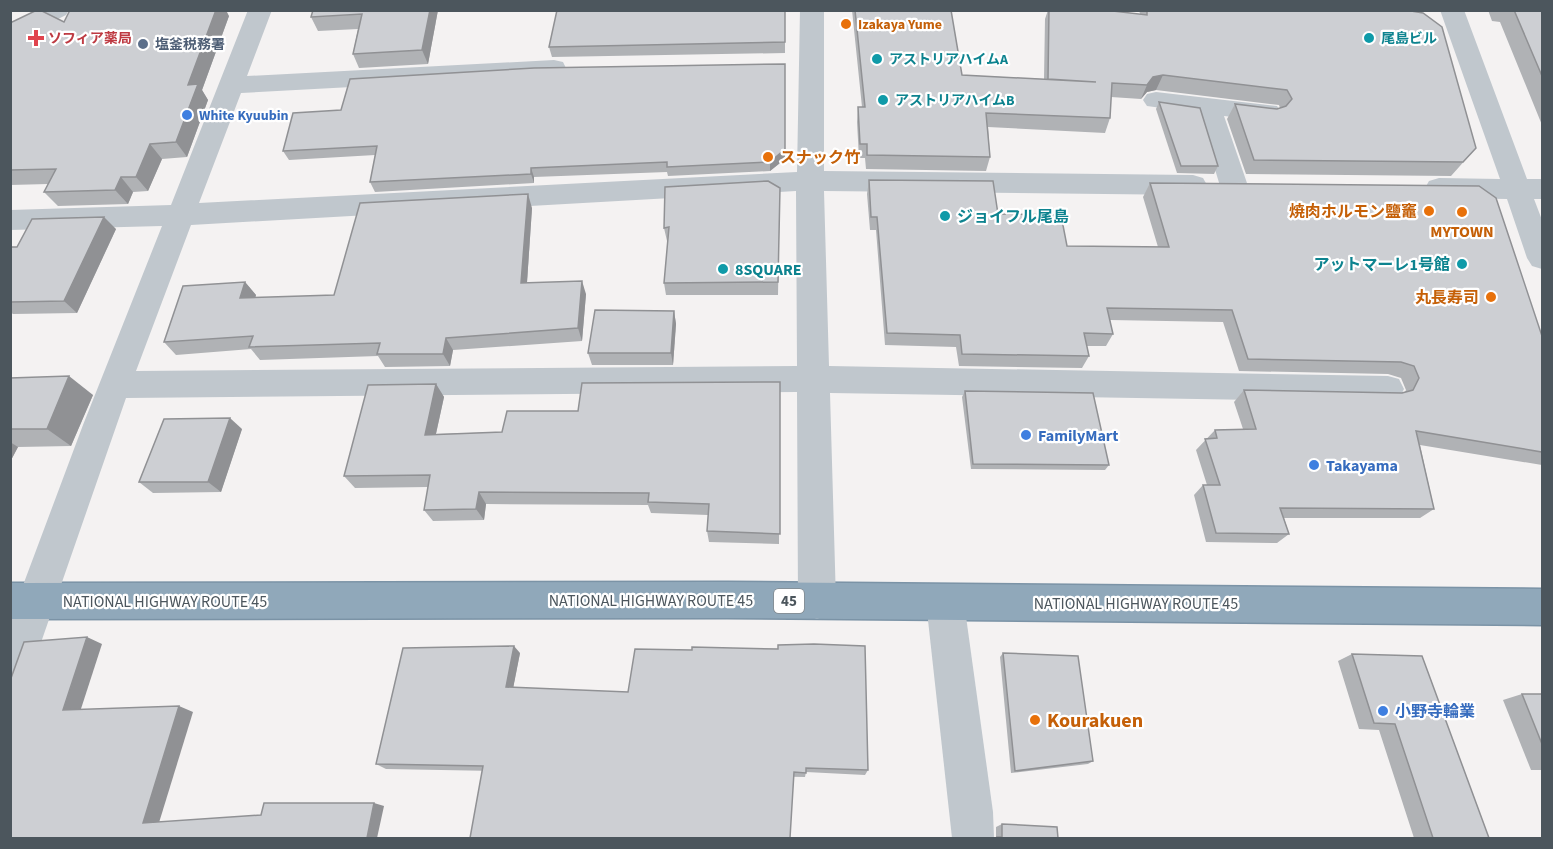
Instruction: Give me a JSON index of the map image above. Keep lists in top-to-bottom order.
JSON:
{
  "streets": {
    "highway": ["NATIONAL HIGHWAY ROUTE 45", "45"]
  },
  "places": {
    "other": [
      "Izakaya Yume",
      "尾島ビル",
      "塩釜税務署",
      "アストリアハイムA",
      "アストリアハイムB",
      "White Kyuubin",
      "スナック竹",
      "焼肉ホルモン鹽竈",
      "MYTOWN",
      "ジョイフル尾島",
      "アットマーレ1号館",
      "8SQUARE",
      "丸長寿司",
      "FamilyMart",
      "Takayama",
      "小野寺輪業",
      "Kourakuen"
    ],
    "health": ["ソフィア薬局"]
  }
}
